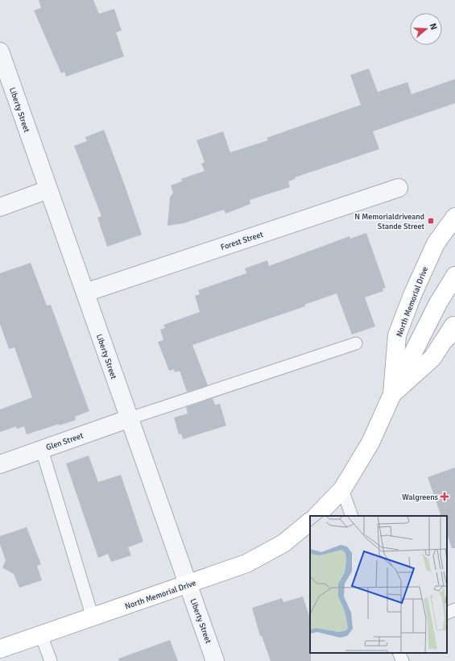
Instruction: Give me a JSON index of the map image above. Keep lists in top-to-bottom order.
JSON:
{
  "streets": {
    "main road": ["North Memorial Drive"],
    "street": ["Liberty Street", "Forest Street", "Glen Street"]
  },
  "crossings": [
    ["Liberty Street", "Forest Street"],
    ["Liberty Street", "North Memorial Drive"],
    ["Liberty Street", "Glen Street"]
  ],
  "places": {
    "transit": ["N Memorialdriveand Stande Street"],
    "health": ["Walgreens"]
  },
  "north": "right"
}
